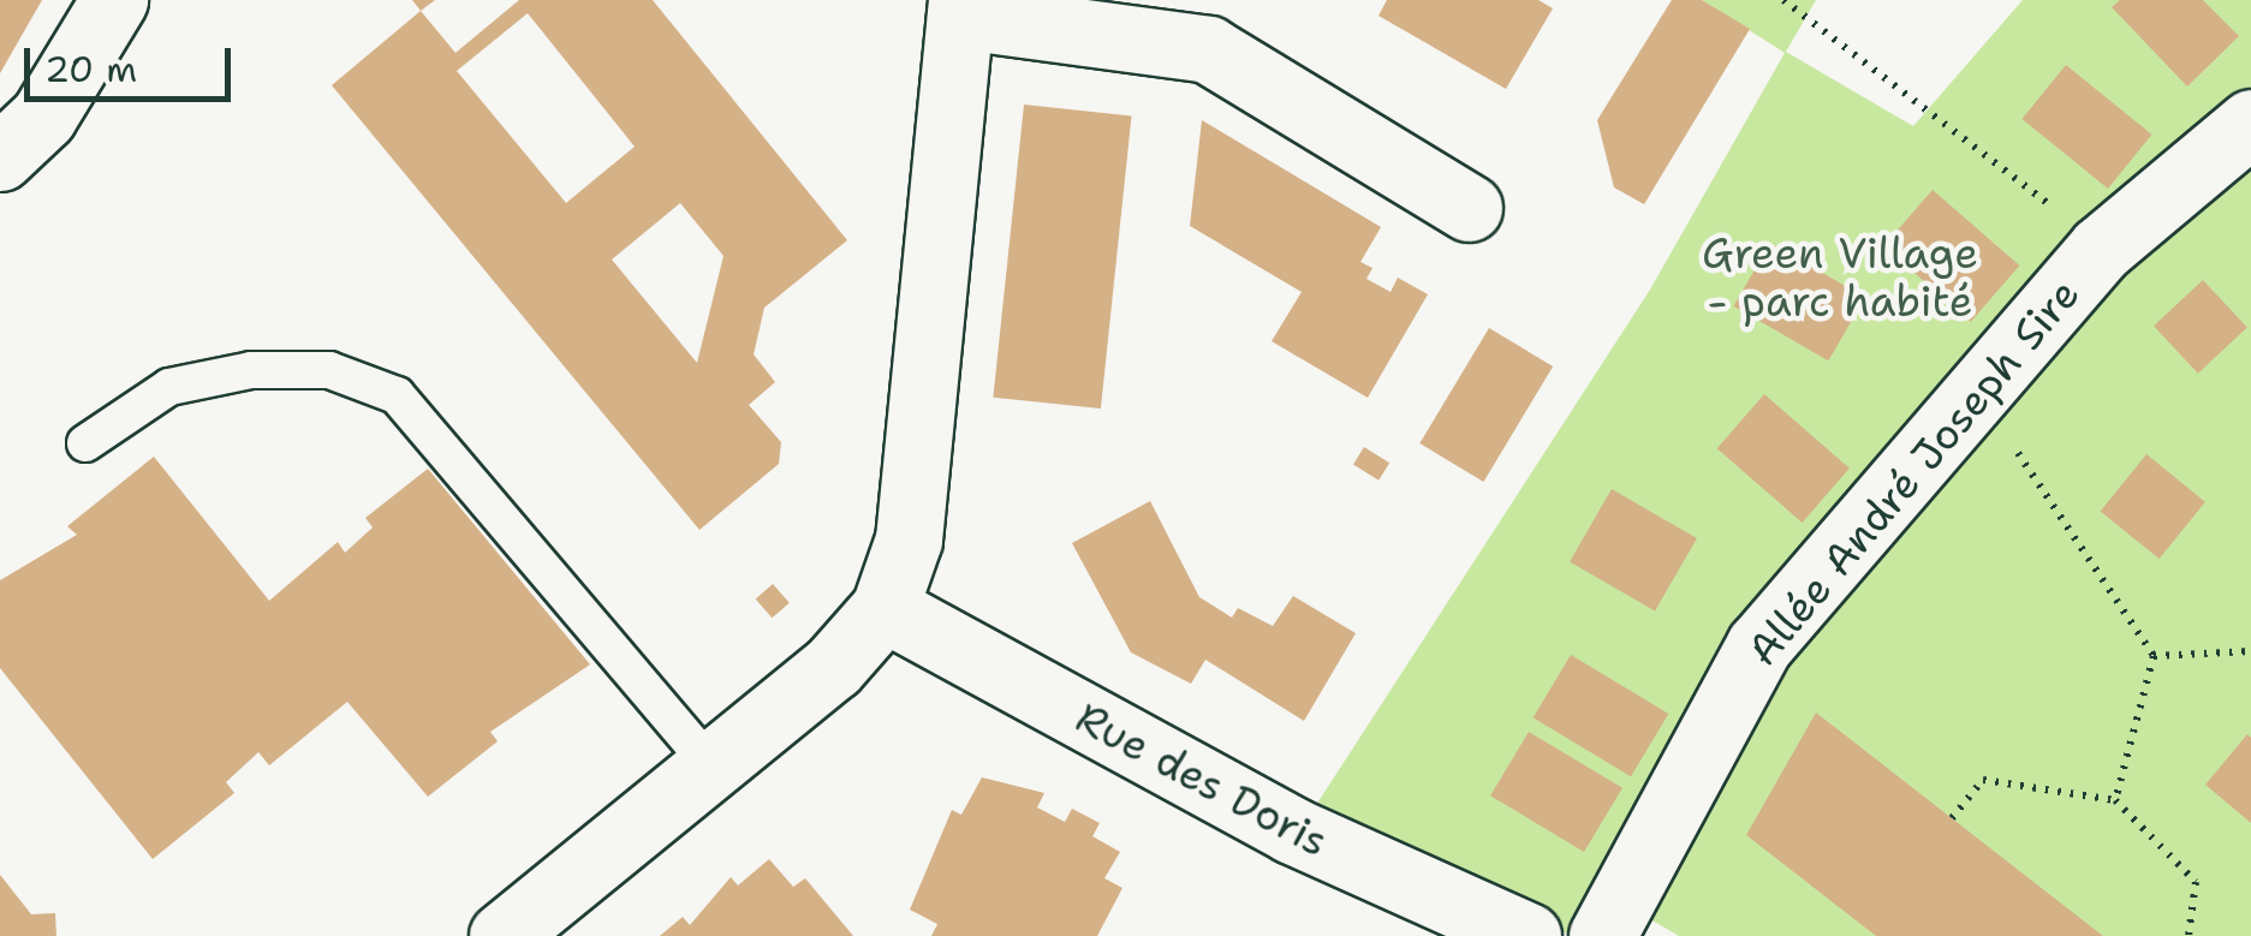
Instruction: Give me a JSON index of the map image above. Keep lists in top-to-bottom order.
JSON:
{
  "streets": {
    "street": ["Allée André Joseph Sire", "Rue des Doris"]
  },
  "parks": ["Green Village - parc habité"],
  "scale_bar": "20 m"
}
